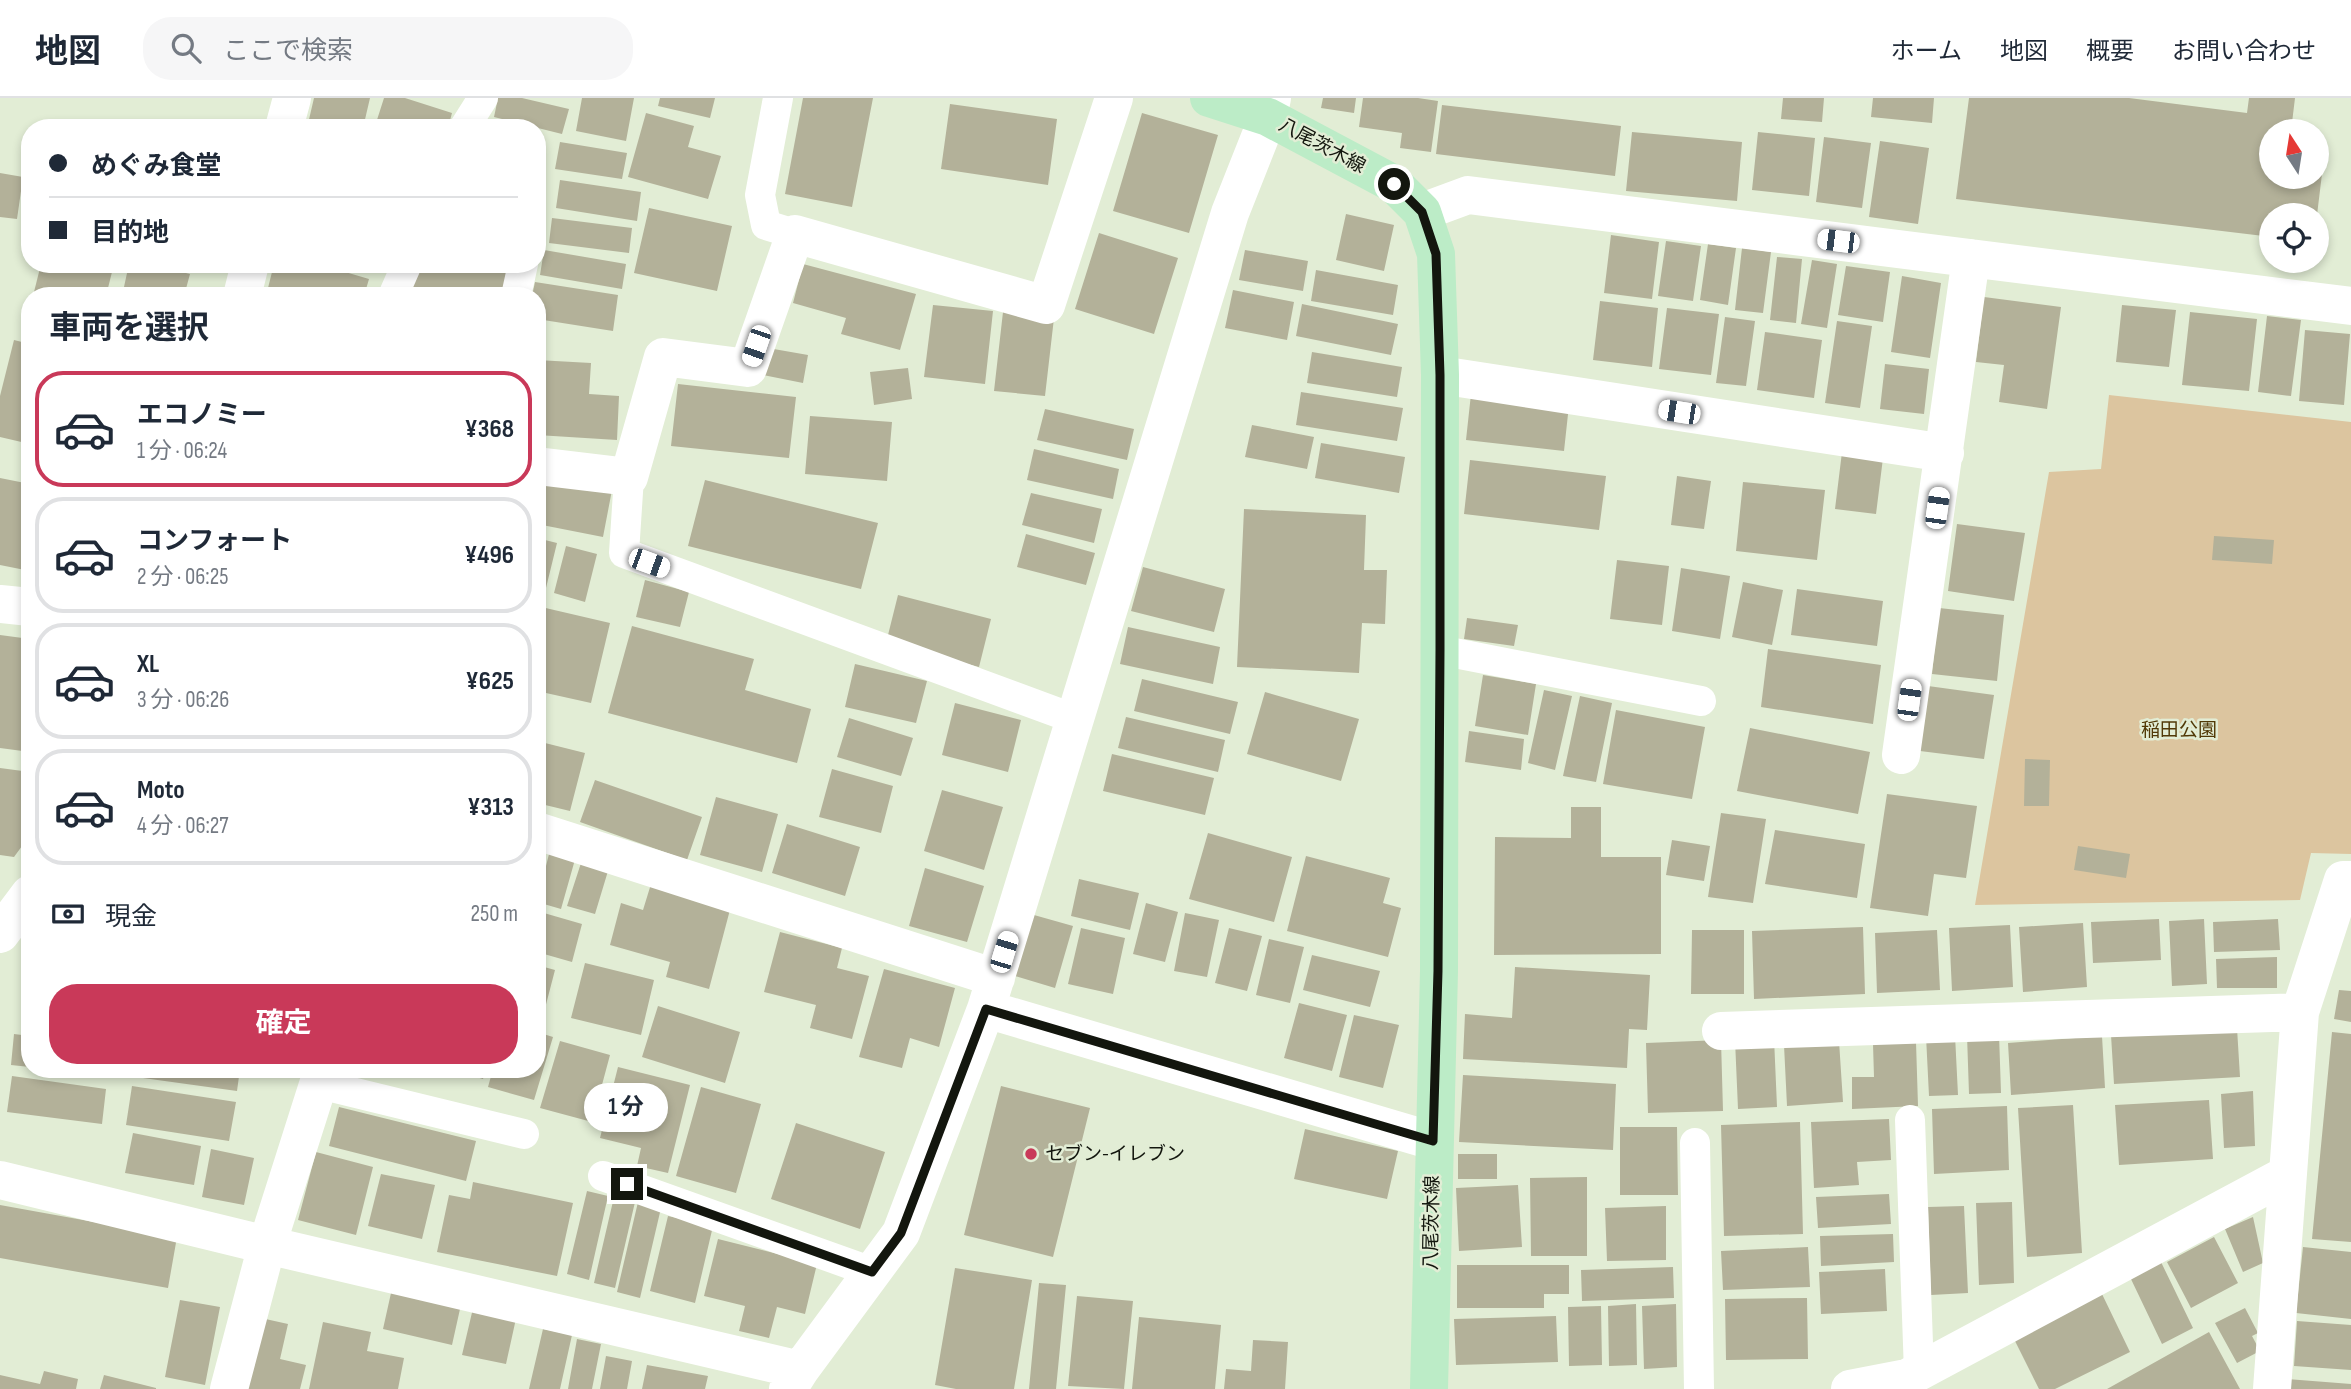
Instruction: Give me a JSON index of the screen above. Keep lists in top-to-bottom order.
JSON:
{
  "streets": {
    "main road": ["八尾茨木線"]
  },
  "parks": ["稲田公園"],
  "places": ["セブン-イレブン"],
  "north": "top",
  "page": {
    "header": "地図",
    "search": "ここで検索",
    "nav": [
      "ホーム",
      "地図",
      "概要",
      "お問い合わせ"
    ],
    "banner": ["めぐみ食堂", "目的地"],
    "heading": "車両を選択",
    "list": [
      {
        "name": "エコノミー",
        "note": "1 分 · 06:24",
        "value": "¥368"
      },
      {
        "name": "コンフォート",
        "note": "2 分 · 06:25",
        "value": "¥496"
      },
      {
        "name": "XL",
        "note": "3 分 · 06:26",
        "value": "¥625"
      },
      {
        "name": "Moto",
        "note": "4 分 · 06:27",
        "value": "¥313"
      }
    ],
    "pay": ["現金", "250 m"],
    "buttons": "確定",
    "bubble": "1 分"
  }
}
